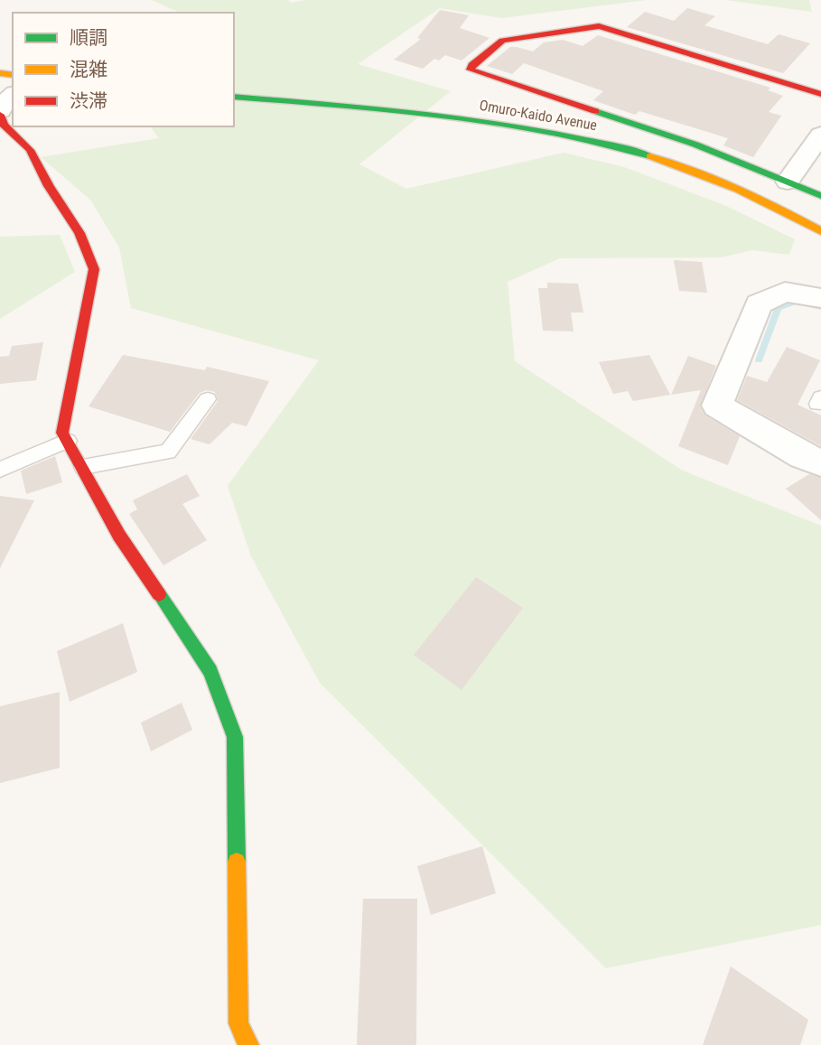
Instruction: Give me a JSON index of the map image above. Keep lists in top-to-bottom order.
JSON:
{
  "streets": {
    "street": ["Omuro-Kaido Avenue"]
  },
  "legend": ["順調", "混雑", "渋滞"]
}
